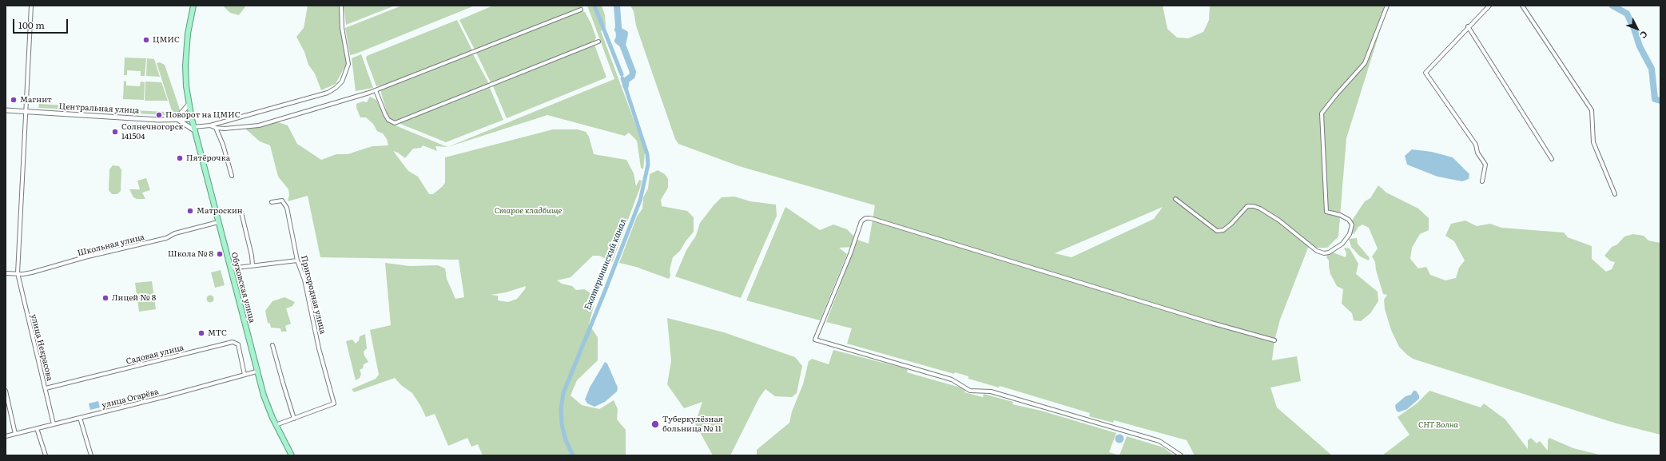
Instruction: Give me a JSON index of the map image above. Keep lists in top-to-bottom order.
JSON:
{
  "streets": {
    "main road": ["Обуховская улица"],
    "street": [
      "Центральная улица",
      "Школьная улица",
      "Пригородная улица",
      "улица Некрасова",
      "Садовая улица",
      "улица Огарёва"
    ]
  },
  "crossings": [
    ["Центральная улица", "Обуховская улица"],
    ["Центральная улица", "улица Некрасова"],
    ["Школьная улица", "Обуховская улица"],
    ["Школьная улица", "улица Некрасова"],
    ["Обуховская улица", "улица Огарёва"],
    ["улица Некрасова", "Садовая улица"],
    ["улица Некрасова", "улица Огарёва"],
    ["Садовая улица", "улица Огарёва"]
  ],
  "water": ["Екатерининский канал"],
  "parks": ["Старое кладбище", "СНТ Волна"],
  "places": [
    "ЦМИС",
    "Магнит",
    "Поворот на ЦМИС",
    "Солнечногорск 141504",
    "Пятёрочка",
    "Матроскин",
    "Школа № 8",
    "Лицей № 8",
    "МТС",
    "Туберкулёзная больница № 11"
  ],
  "scale_bar": "100 m",
  "north": "bottom right"
}
